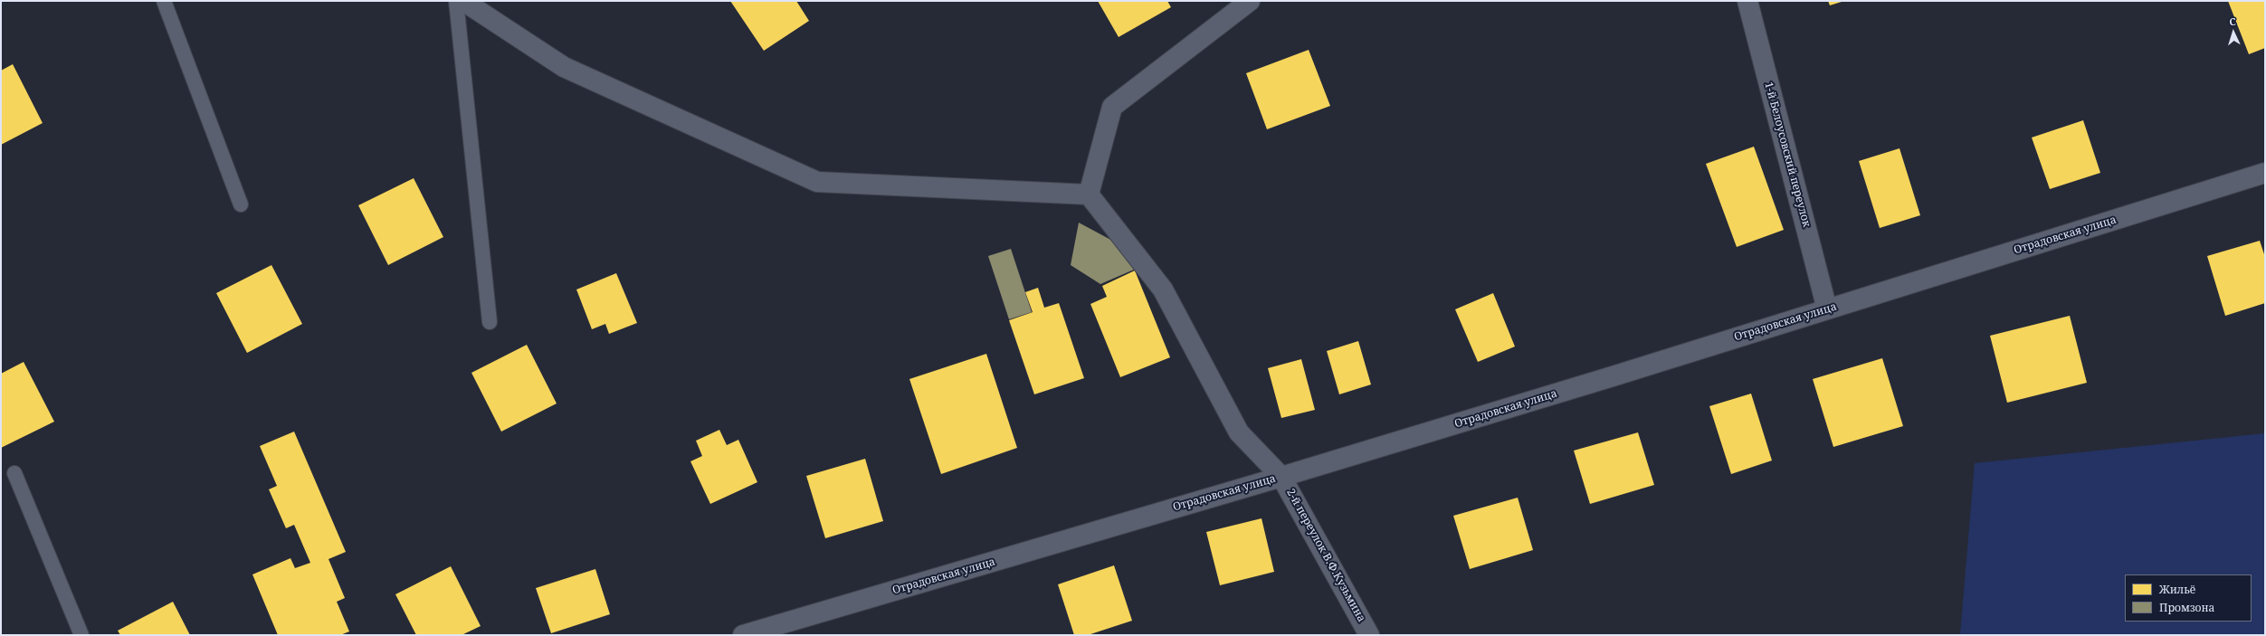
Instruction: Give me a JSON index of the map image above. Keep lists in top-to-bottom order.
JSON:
{
  "streets": {
    "street": ["1-й Белоусовский переулок", "Отрадовская улица", "2-й переулок В.Ф.Кузьмина"]
  },
  "crossings": [
    ["1-й Белоусовский переулок", "Отрадовская улица"],
    ["Отрадовская улица", "2-й переулок В.Ф.Кузьмина"]
  ],
  "legend": ["Жильё", "Промзона"],
  "north": "top"
}
